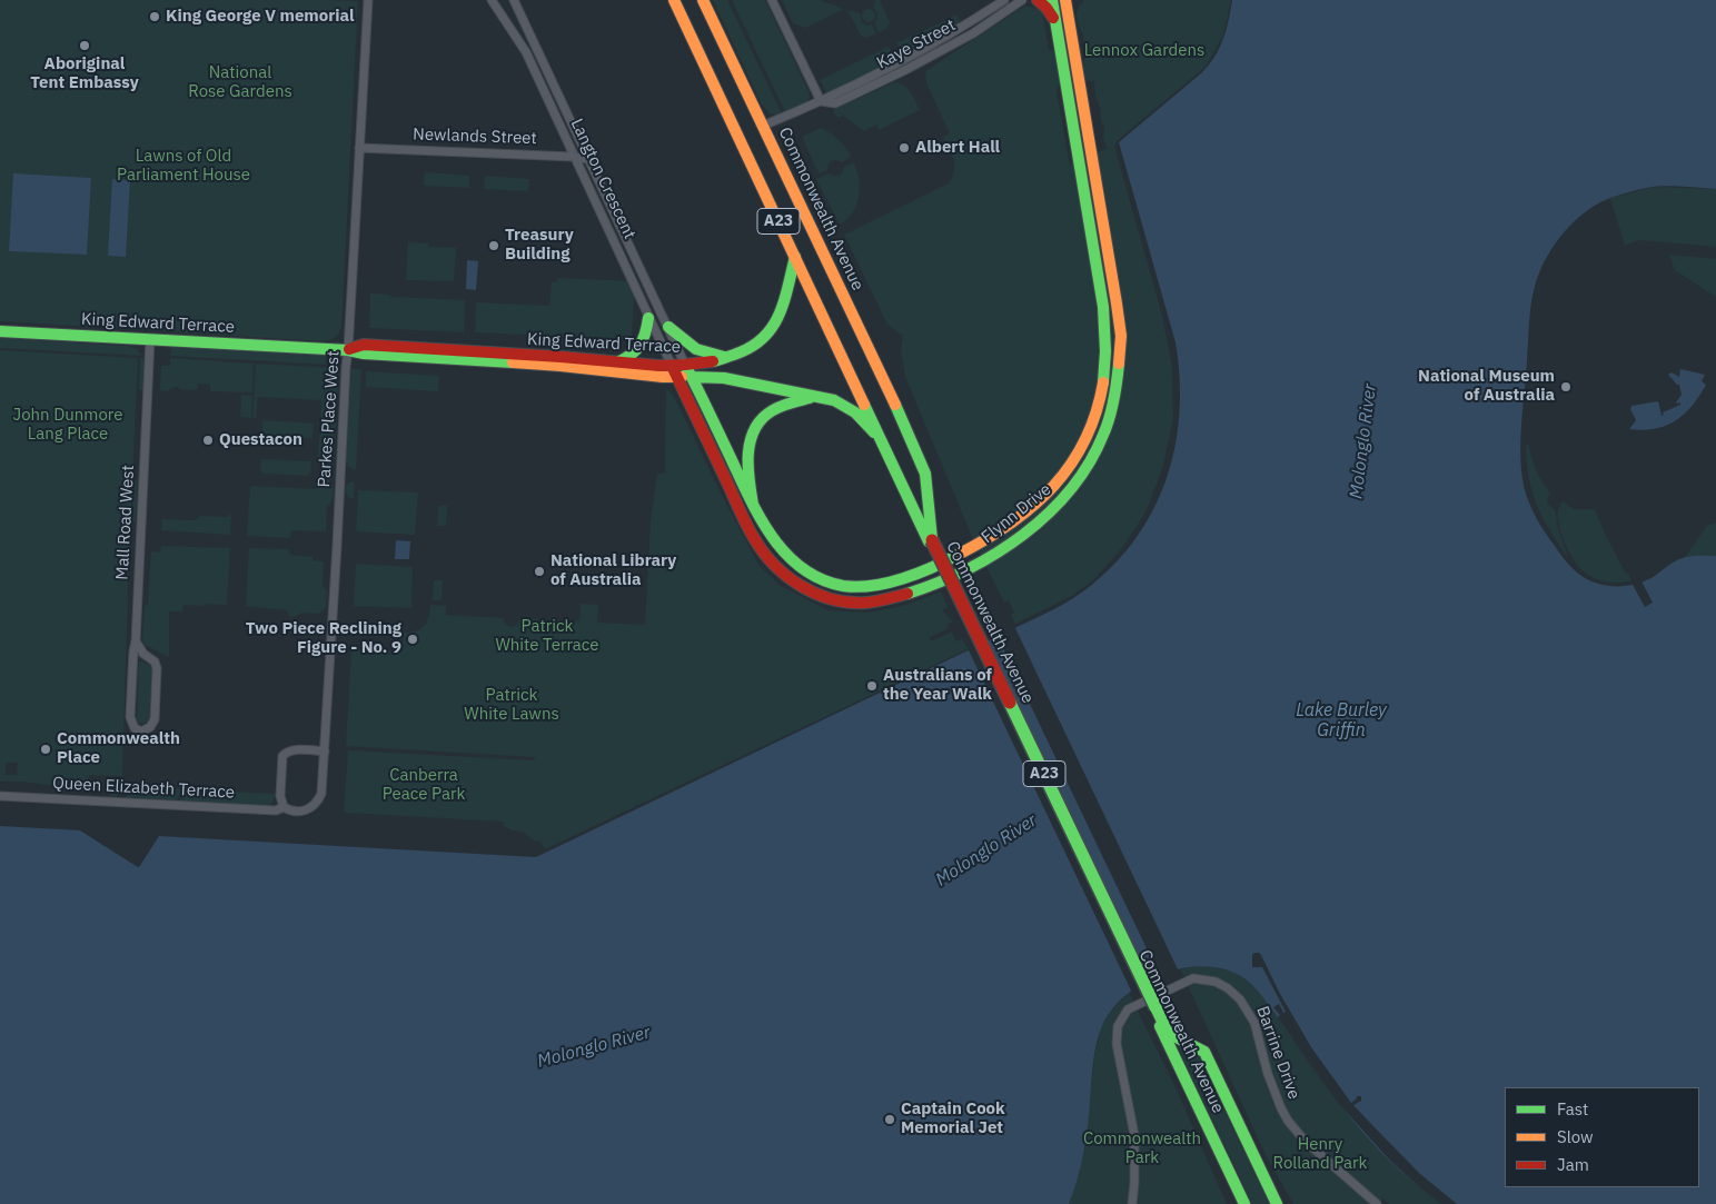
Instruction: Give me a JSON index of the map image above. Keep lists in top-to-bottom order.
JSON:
{
  "streets": {
    "main road": [
      "Commonwealth Avenue",
      "A23",
      "King Edward Terrace",
      "Flynn Drive"
    ],
    "street": [
      "Kaye Street",
      "Newlands Street",
      "Langton Crescent",
      "Parkes Place West",
      "Mall Road West",
      "Queen Elizabeth Terrace",
      "Barrine Drive"
    ]
  },
  "crossings": [
    ["Kaye Street", "Commonwealth Avenue"],
    ["Newlands Street", "Langton Crescent"],
    ["Newlands Street", "Parkes Place West"],
    ["Langton Crescent", "King Edward Terrace"],
    ["Langton Crescent", "Flynn Drive"],
    ["Commonwealth Avenue", "King Edward Terrace"],
    ["King Edward Terrace", "Parkes Place West"],
    ["King Edward Terrace", "Flynn Drive"],
    ["King Edward Terrace", "Mall Road West"],
    ["Parkes Place West", "Queen Elizabeth Terrace"]
  ],
  "water": ["Molonglo River", "Lake Burley Griffin"],
  "parks": [
    "Lennox Gardens",
    "National Rose Gardens",
    "Lawns of Old Parliament House",
    "John Dunmore Lang Place",
    "Patrick White Terrace",
    "Patrick White Lawns",
    "Canberra Peace Park",
    "Commonwealth Park",
    "Henry Rolland Park"
  ],
  "places": [
    "King George V memorial",
    "Aboriginal Tent Embassy",
    "Albert Hall",
    "Treasury Building",
    "National Museum of Australia",
    "Questacon",
    "National Library of Australia",
    "Two Piece Reclining Figure - No. 9",
    "Australians of the Year Walk",
    "Commonwealth Place",
    "Captain Cook Memorial Jet"
  ],
  "legend": ["Fast", "Slow", "Jam"]
}
